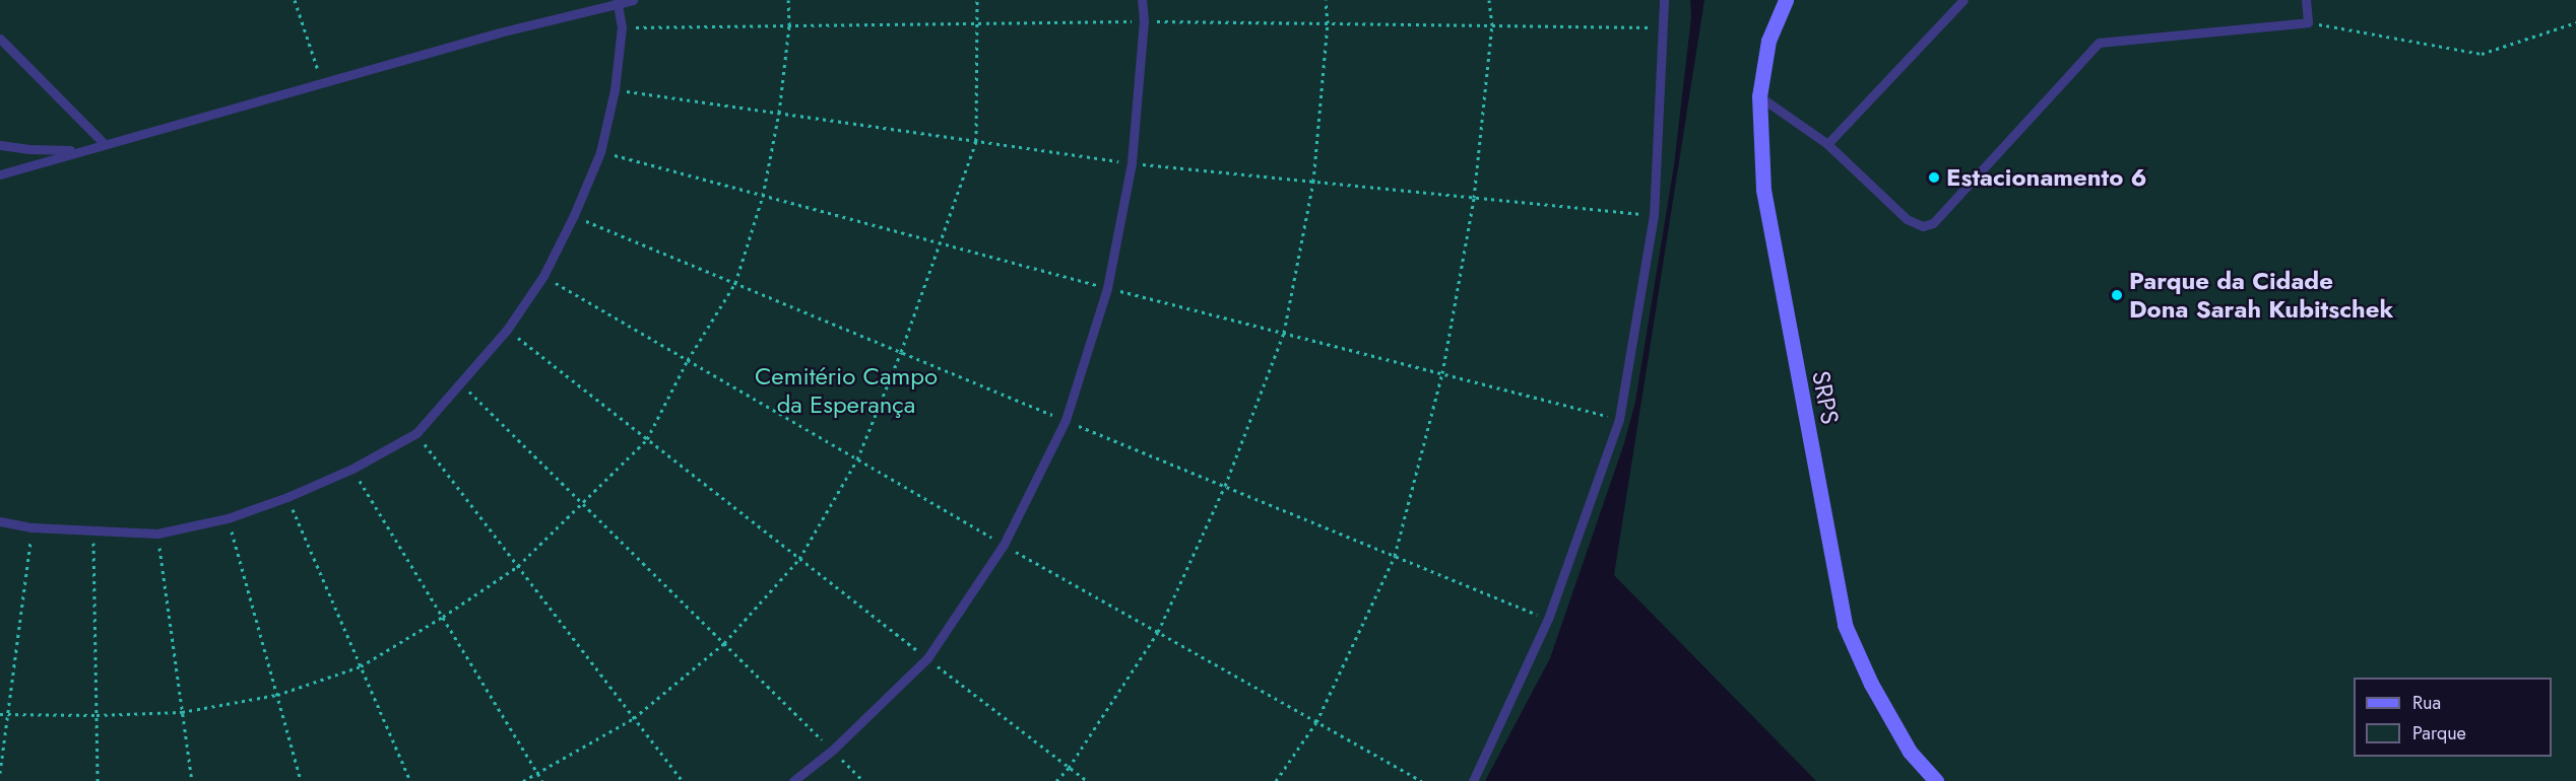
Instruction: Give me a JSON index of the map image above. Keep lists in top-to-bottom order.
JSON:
{
  "streets": {
    "main road": ["SRPS"]
  },
  "parks": ["Cemitério Campo da Esperança"],
  "places": ["Estacionamento 6", "Parque da Cidade Dona Sarah Kubitschek"],
  "legend": ["Rua", "Parque"]
}
